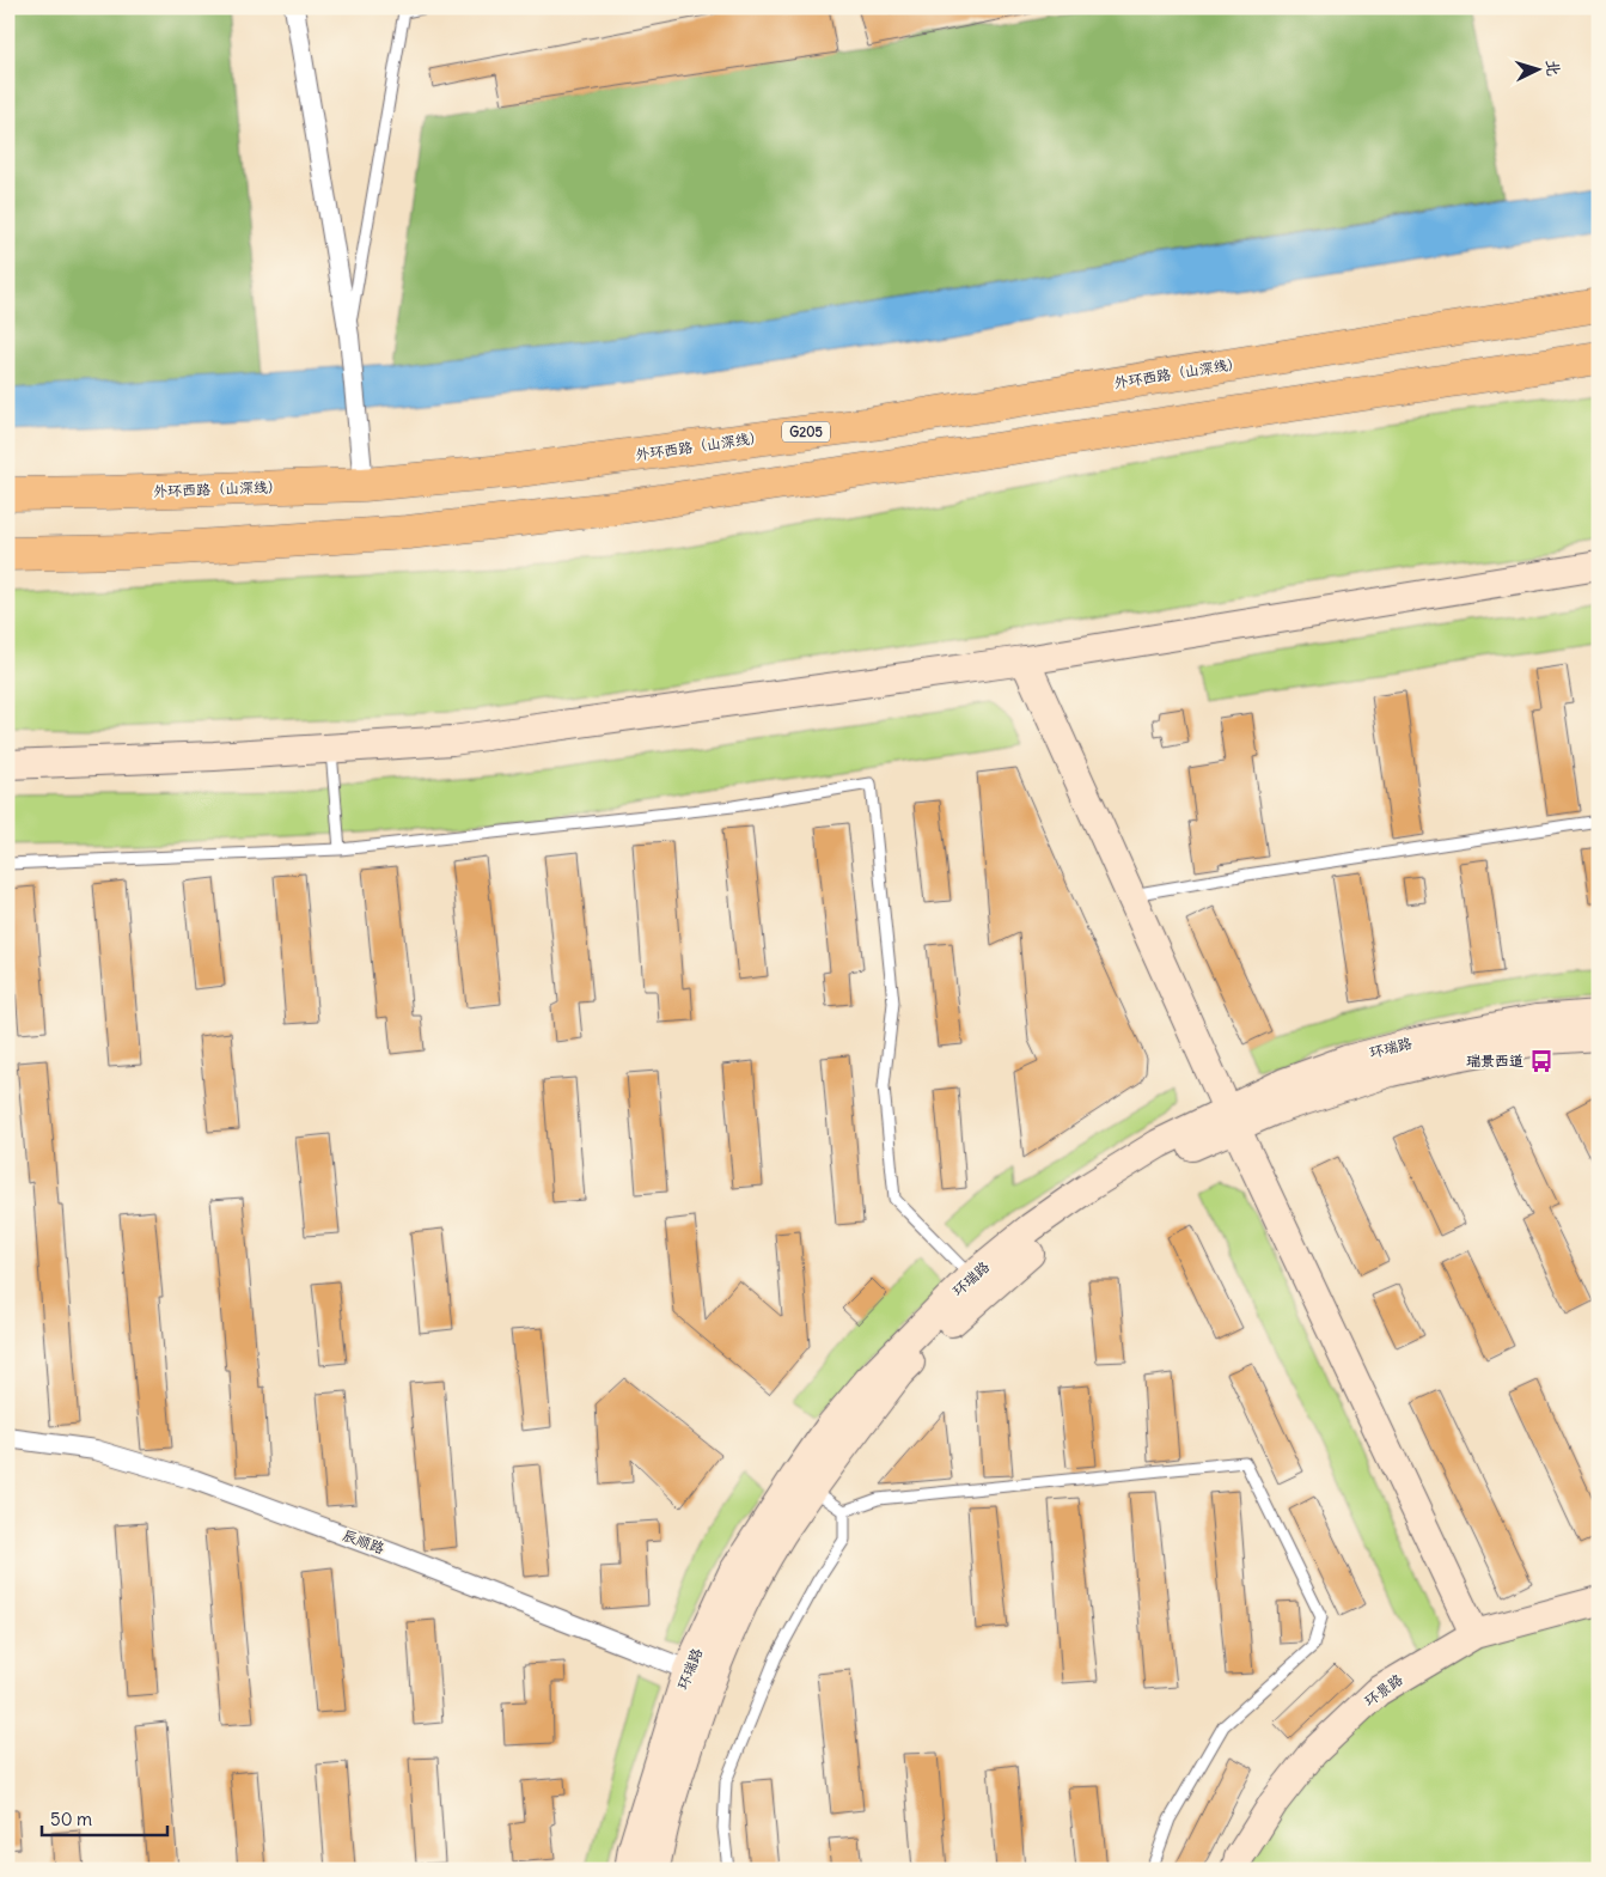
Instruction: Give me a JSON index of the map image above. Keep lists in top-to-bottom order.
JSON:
{
  "streets": {
    "highway": ["外环西路（山深线）", "G205"],
    "street": ["环瑞路", "辰顺路", "环景路"]
  },
  "crossings": [
    ["环瑞路", "辰顺路"]
  ],
  "places": {
    "bus stop": ["瑞景西道"]
  },
  "scale_bar": "50 m",
  "north": "right"
}
